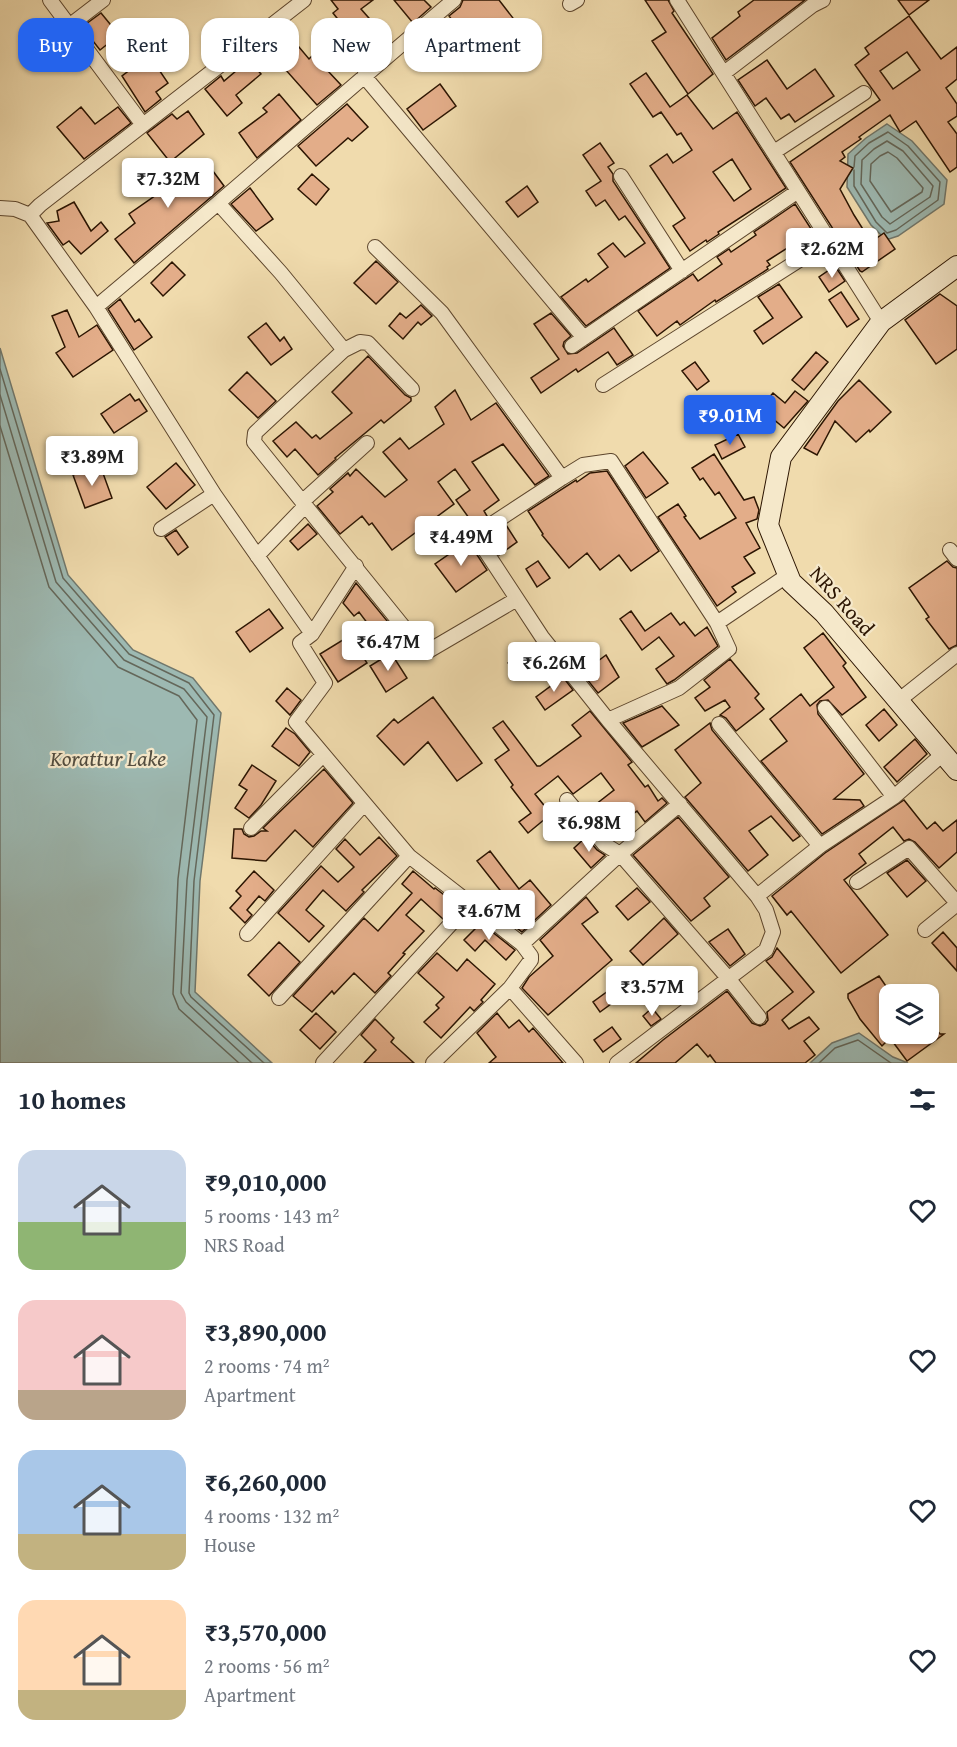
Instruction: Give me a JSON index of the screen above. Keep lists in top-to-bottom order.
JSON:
{
  "streets": {
    "street": ["NRS Road"]
  },
  "water": ["Korattur Lake"],
  "page": {
    "chip": [
      "Buy",
      "Rent",
      "Filters",
      "New",
      "Apartment"
    ],
    "price": [
      "₹7.32M",
      "₹2.62M",
      "₹9.01M",
      "₹3.89M",
      "₹4.49M",
      "₹6.47M",
      "₹6.26M",
      "₹6.98M",
      "₹4.67M",
      "₹3.57M"
    ],
    "heading": "10 homes",
    "list": [
      {
        "name": "₹9,010,000",
        "note": "5 rooms · 143 m² · NRS Road"
      },
      {
        "name": "₹3,890,000",
        "note": "2 rooms · 74 m² · Apartment"
      },
      {
        "name": "₹6,260,000",
        "note": "4 rooms · 132 m² · House"
      },
      {
        "name": "₹3,570,000",
        "note": "2 rooms · 56 m² · Apartment"
      }
    ]
  }
}
